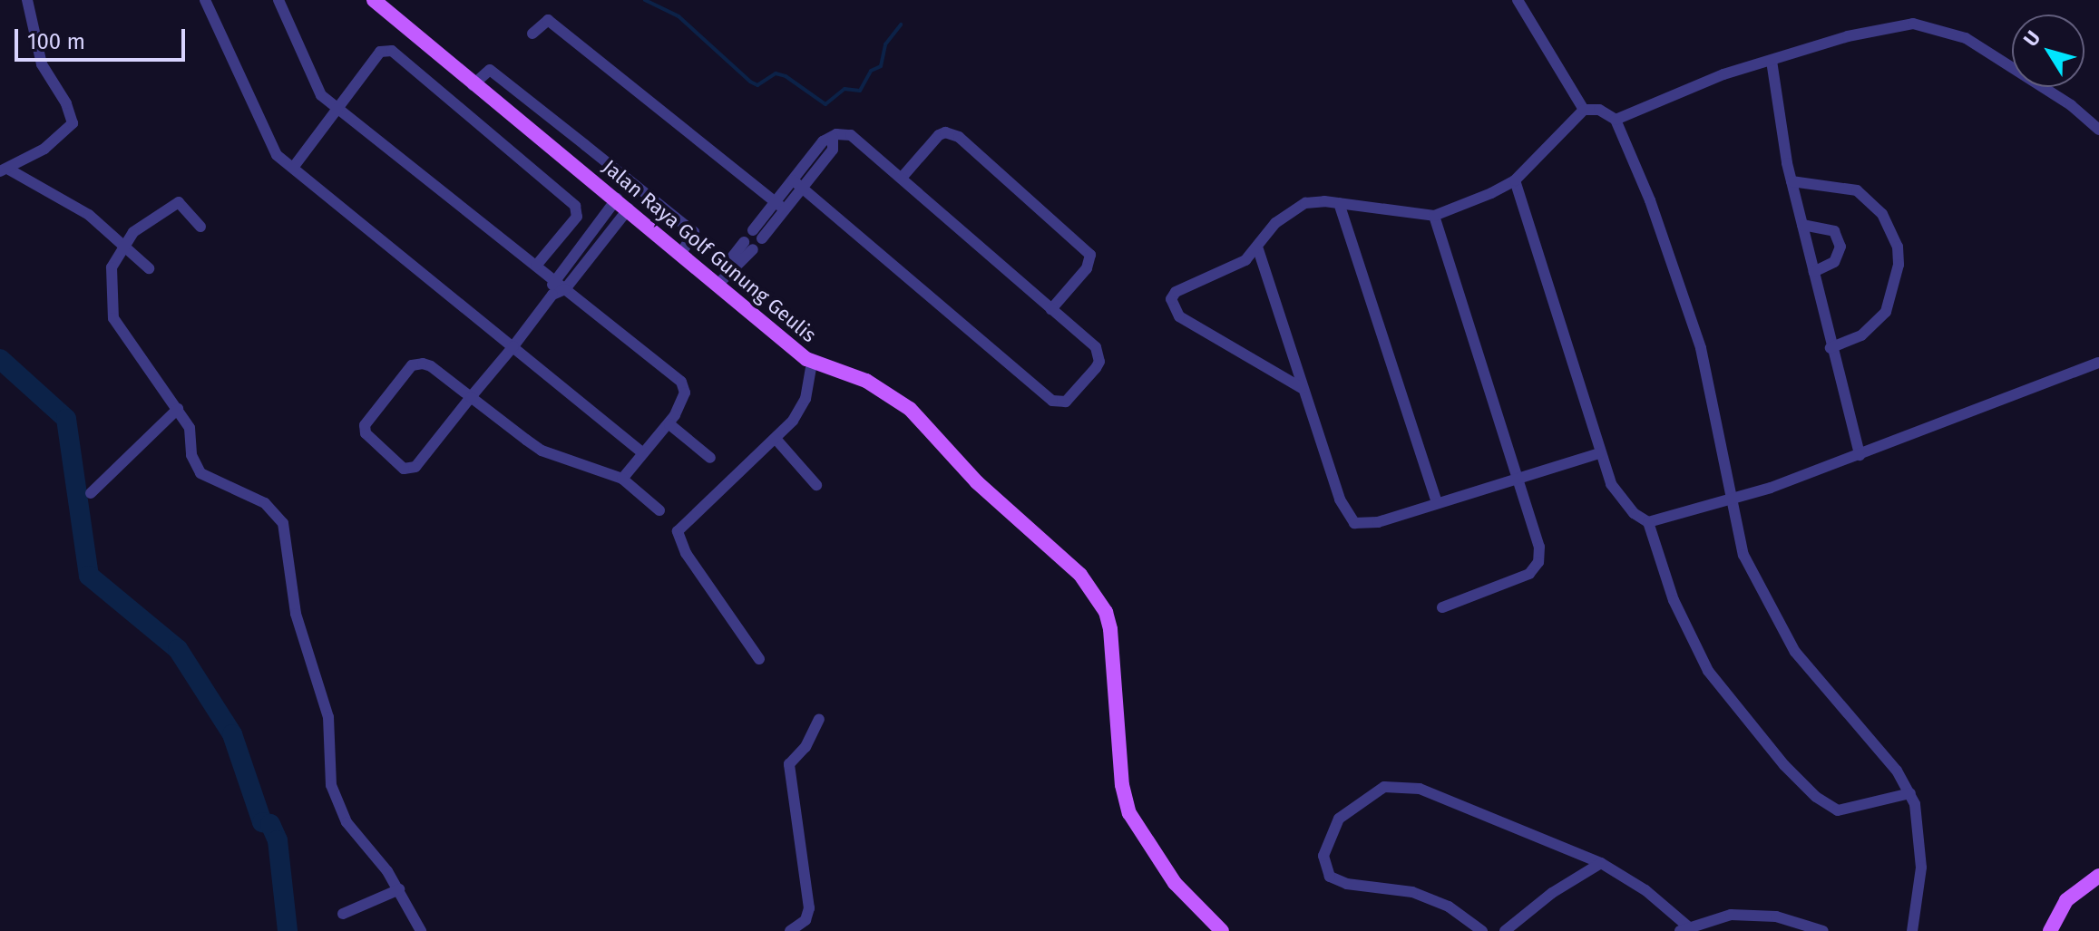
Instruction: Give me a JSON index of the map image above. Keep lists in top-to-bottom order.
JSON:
{
  "streets": {
    "main road": ["Jalan Raya Golf Gunung Geulis"]
  },
  "scale_bar": "100 m",
  "north": "top left"
}
